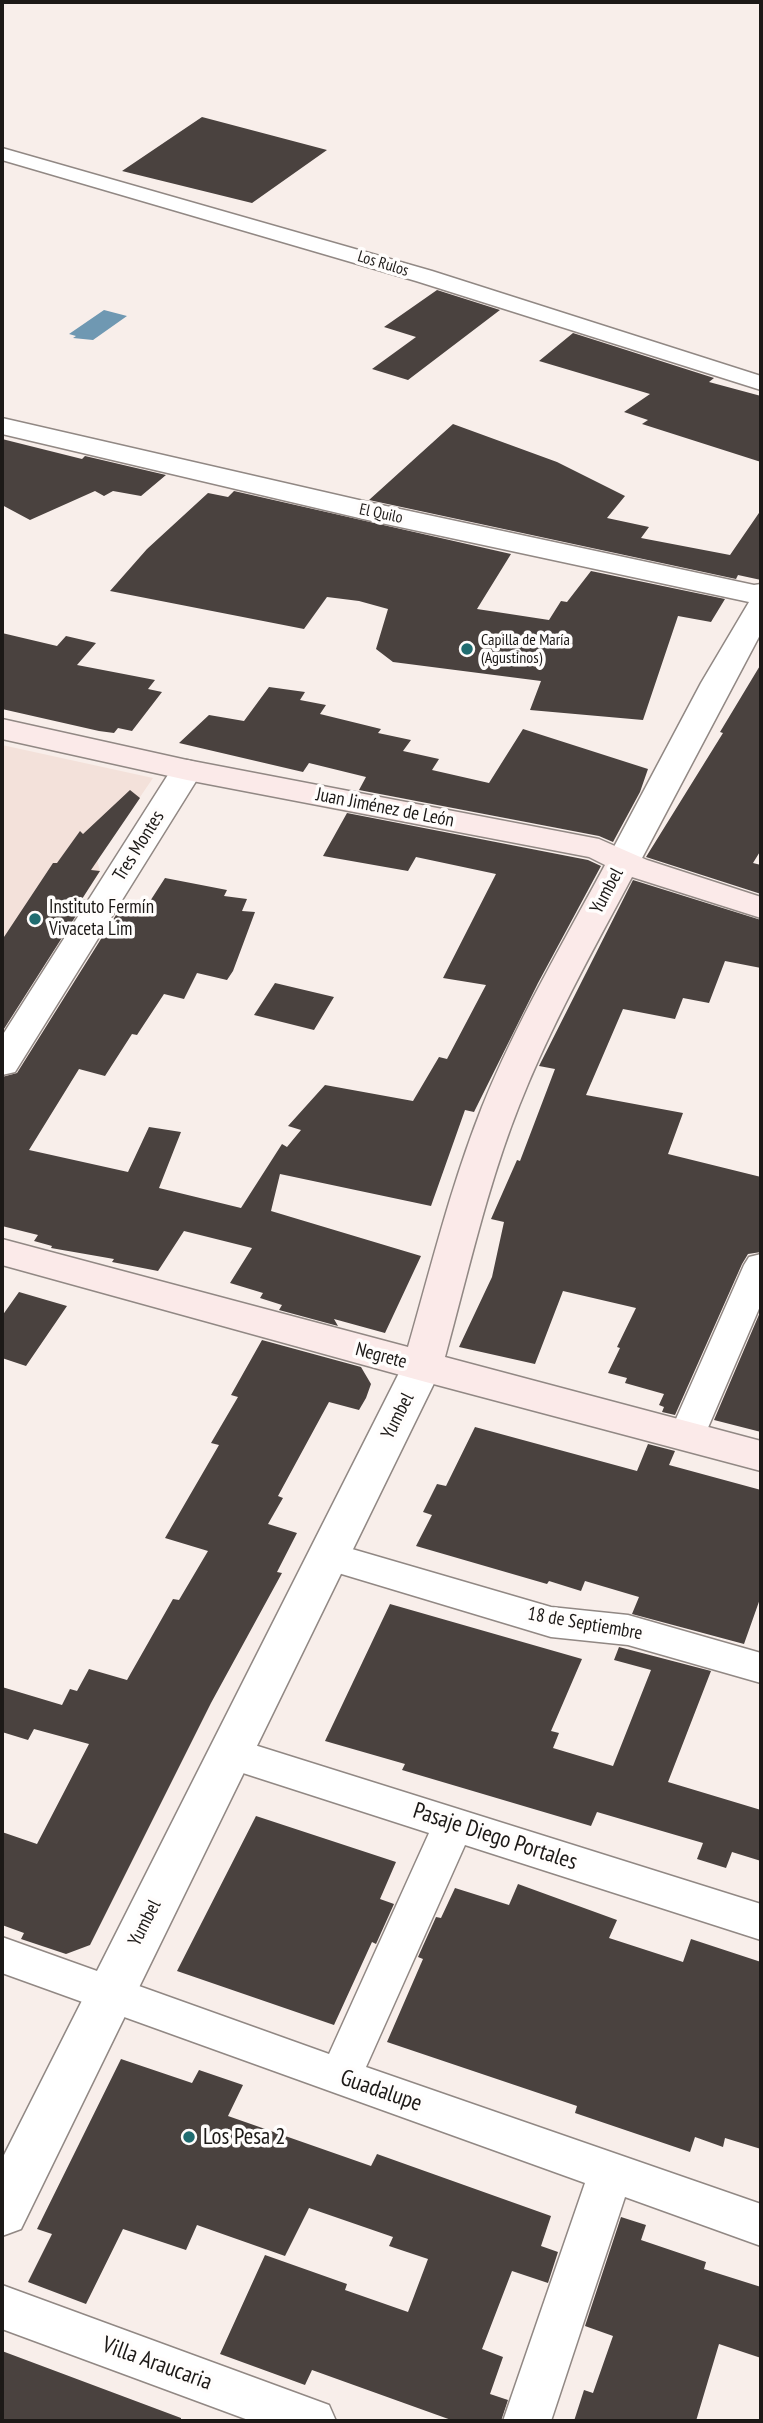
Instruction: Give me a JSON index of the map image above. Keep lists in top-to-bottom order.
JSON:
{
  "streets": {
    "main road": ["Juan Jiménez de León", "Yumbel", "Negrete"],
    "street": [
      "Los Rulos",
      "El Quilo",
      "Tres Montes",
      "18 de Septiembre",
      "Pasaje Diego Portales",
      "Guadalupe",
      "Villa Araucaria"
    ]
  },
  "crossings": [
    ["Juan Jiménez de León", "Tres Montes"],
    ["Juan Jiménez de León", "Yumbel"],
    ["Yumbel", "Negrete"],
    ["Yumbel", "18 de Septiembre"],
    ["Yumbel", "Pasaje Diego Portales"],
    ["Yumbel", "Guadalupe"]
  ],
  "places": ["Capilla de María (Agustinos)", "Instituto Fermín Vivaceta Lim", "Los Pesa 2"]
}
